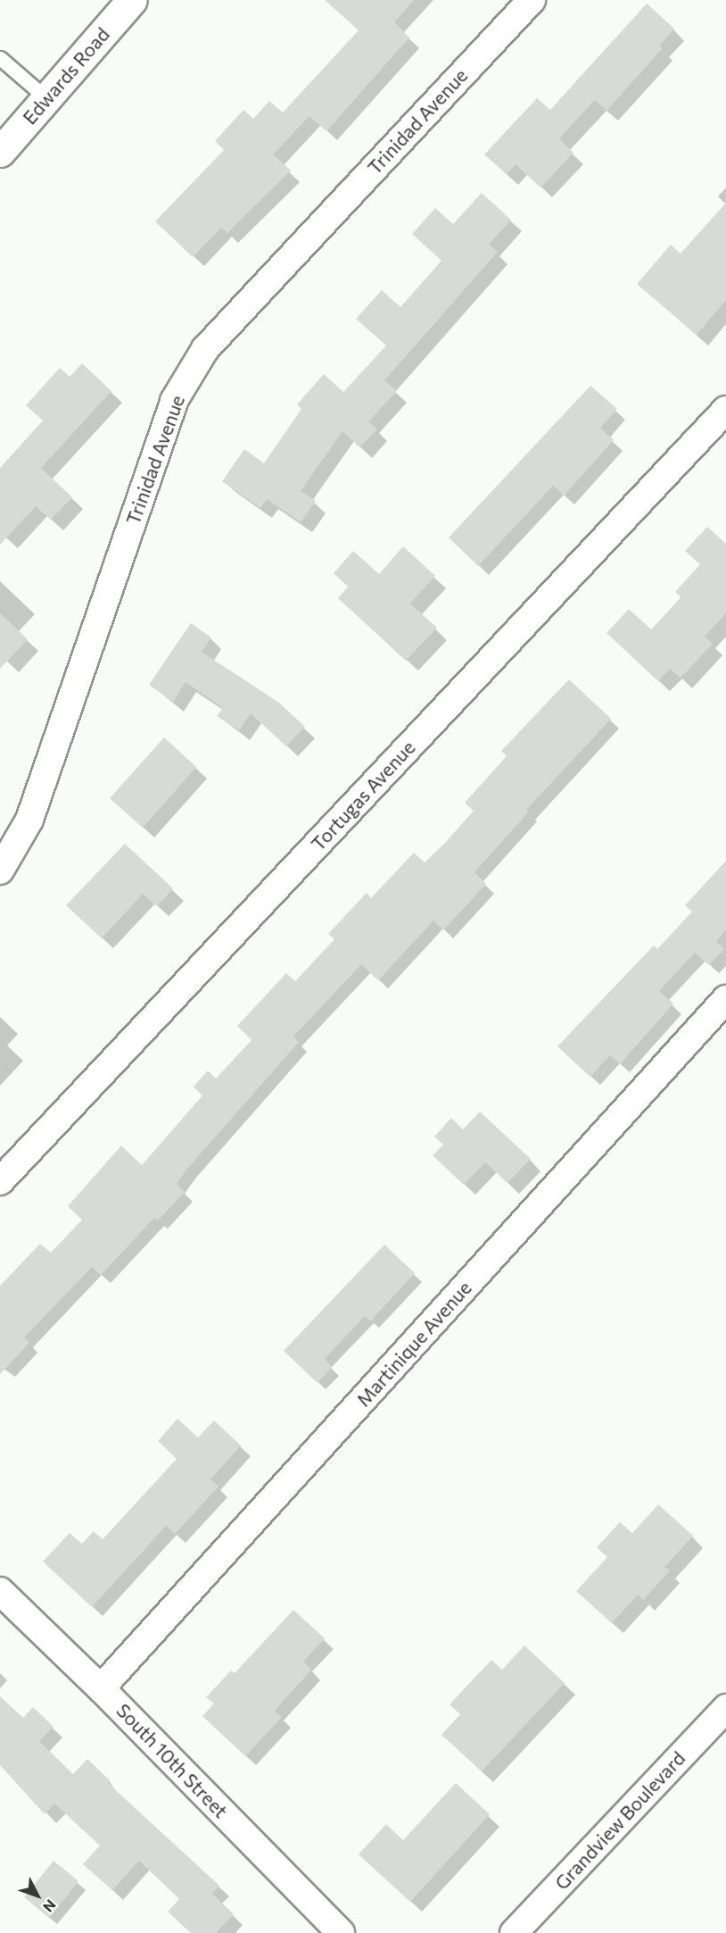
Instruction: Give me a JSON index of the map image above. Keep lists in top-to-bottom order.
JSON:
{
  "streets": {
    "main road": ["Edwards Road"],
    "street": [
      "Trinidad Avenue",
      "Tortugas Avenue",
      "Martinique Avenue",
      "South 10th Street",
      "Grandview Boulevard"
    ]
  },
  "crossings": [
    ["Martinique Avenue", "South 10th Street"]
  ],
  "north": "bottom right"
}
